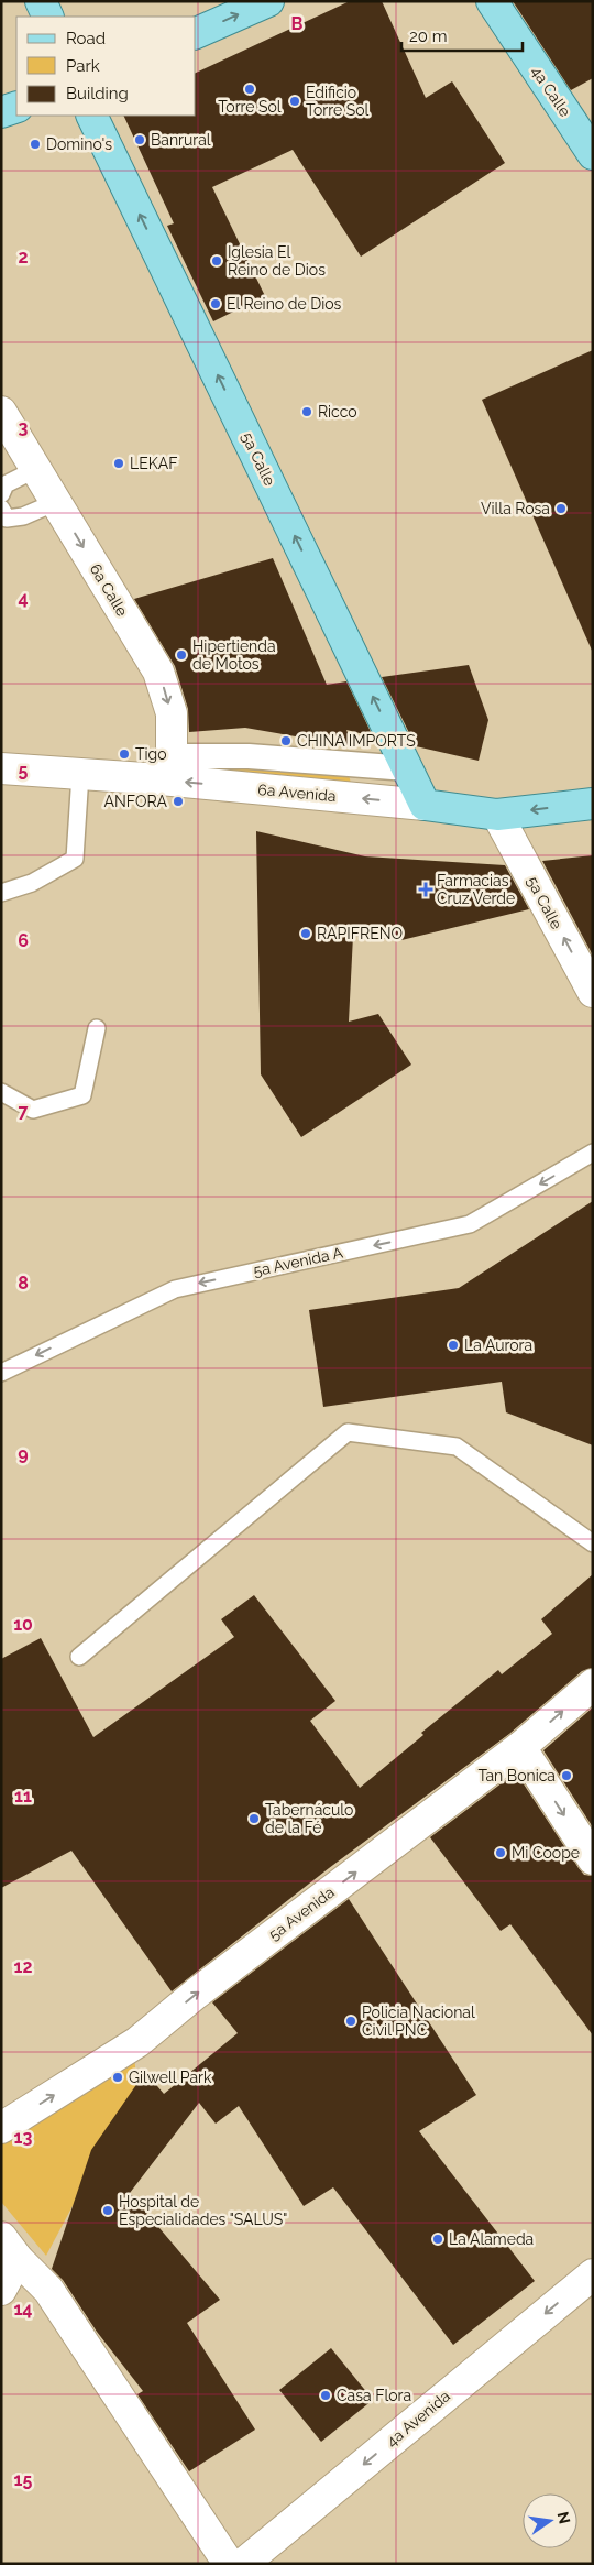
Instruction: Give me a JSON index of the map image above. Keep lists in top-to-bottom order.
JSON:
{
  "streets": {
    "main road": ["4a Calle", "5a Calle", "6a Avenida"],
    "street": ["6a Calle", "5a Avenida", "4a Avenida"],
    "lane": ["5a Avenida A"]
  },
  "crossings": [
    ["5a Calle", "6a Avenida"],
    ["6a Calle", "6a Avenida"]
  ],
  "one_way": [
    "5a Calle",
    "6a Calle",
    "5a Avenida A",
    "5a Avenida",
    "4a Avenida"
  ],
  "places": {
    "other": [
      "Torre Sol",
      "Edificio Torre Sol",
      "Banrural",
      "Domino's",
      "Iglesia El Reino de Dios",
      "El Reino de Dios",
      "Ricco",
      "LEKAF",
      "Villa Rosa",
      "Hipertienda de Motos",
      "CHINA IMPORTS",
      "Tigo",
      "ANFORA",
      "RAPIFRENO",
      "La Aurora",
      "Tan Bonica",
      "Tabernáculo de la Fé",
      "Mi Coope",
      "Policia Nacional Civil PNC",
      "Gilwell Park",
      "Hospital de Especialidades \"SALUS\"",
      "La Alameda",
      "Casa Flora"
    ],
    "health": ["Farmacias Cruz Verde"]
  },
  "legend": ["Road", "Park", "Building"],
  "scale_bar": "20 m",
  "north": "right",
  "grid": {
    "columns": ["B"],
    "rows": [
      "2",
      "3",
      "4",
      "5",
      "6",
      "7",
      "8",
      "9",
      "10",
      "11",
      "12",
      "13",
      "14",
      "15"
    ]
  }
}
